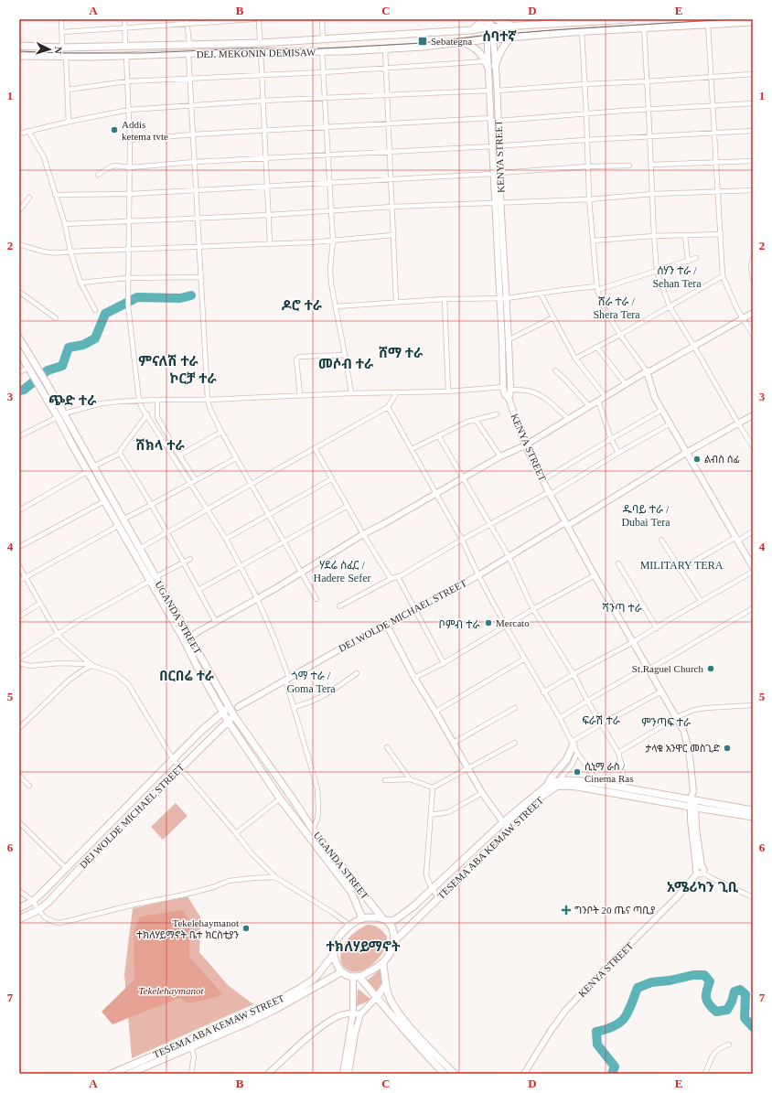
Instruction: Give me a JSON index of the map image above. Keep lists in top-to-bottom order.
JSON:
{
  "streets": {
    "main road": [
      "DEJ. MEKONIN DEMISAW",
      "DEJ WOLDE MICHAEL STREET",
      "UGANDA STREET",
      "TESEMA ABA KEMAW STREET"
    ],
    "street": ["KENYA STREET"]
  },
  "crossings": [
    ["DEJ. MEKONIN DEMISAW", "KENYA STREET"],
    ["KENYA STREET", "DEJ WOLDE MICHAEL STREET"],
    ["KENYA STREET", "TESEMA ABA KEMAW STREET"],
    ["DEJ WOLDE MICHAEL STREET", "UGANDA STREET"],
    ["UGANDA STREET", "TESEMA ABA KEMAW STREET"]
  ],
  "districts": [
    "ሰባተኛ",
    "ሰሃን ተራ / Sehan Tera",
    "ሸራ ተራ / Shera Tera",
    "ዶሮ ተራ",
    "ሸማ ተራ",
    "ምናለሽ ተራ",
    "መሶብ ተራ",
    "ኮርቻ ተራ",
    "ጭድ ተራ",
    "ሸክላ ተራ",
    "ዱባይ ተራ / Dubai Tera",
    "ሃደሬ ሰፈር / Hadere Sefer",
    "MILITARY TERA",
    "ሻንጣ ተራ",
    "ቦምብ ተራ",
    "በርበሬ ተራ",
    "ጎማ ተራ / Goma Tera",
    "ፍራሽ ተራ",
    "ምንጣፍ ተራ",
    "አሜሪካን ጊቢ",
    "ተክለሃይማኖት"
  ],
  "parks": ["Tekelehaymanot"],
  "places": {
    "transit": ["Sebategna"],
    "other": [
      "Addis ketema tvte",
      "ልብስ ሰፊ",
      "Mercato",
      "St.Raguel Church",
      "ታላቁ አንዋር መስጊድ",
      "ሲኒማ ራስ / Cinema Ras",
      "Tekelehaymanot ተክለሃይማኖት ቤተ ክርስቲያን"
    ],
    "health": ["ግንቦት 20 ጤና ጣቢያ"]
  },
  "north": "right",
  "grid": {
    "columns": [
      "A",
      "B",
      "C",
      "D",
      "E"
    ],
    "rows": [
      "1",
      "2",
      "3",
      "4",
      "5",
      "6",
      "7"
    ]
  }
}
